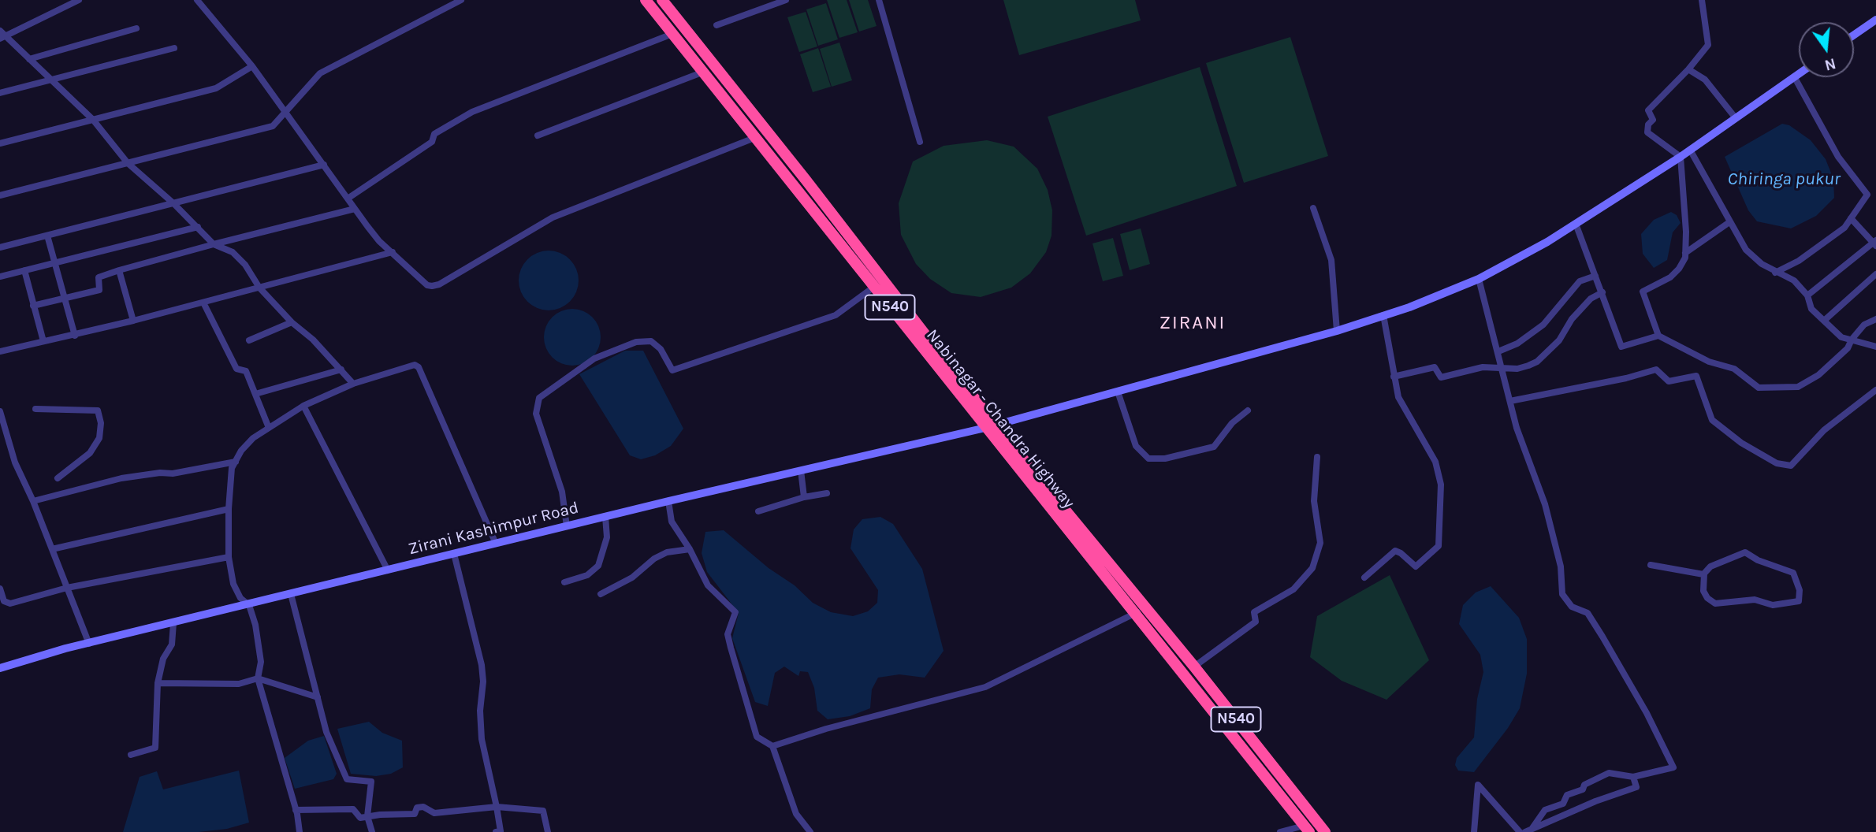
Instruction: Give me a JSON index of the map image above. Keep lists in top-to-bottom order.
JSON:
{
  "streets": {
    "highway": ["N540", "Nabinagar - Chandra Highway"],
    "street": ["Zirani Kashimpur Road"]
  },
  "crossings": [
    ["Nabinagar - Chandra Highway", "Zirani Kashimpur Road"]
  ],
  "districts": ["ZIRANI"],
  "water": ["Chiringa pukur"],
  "north": "bottom"
}
